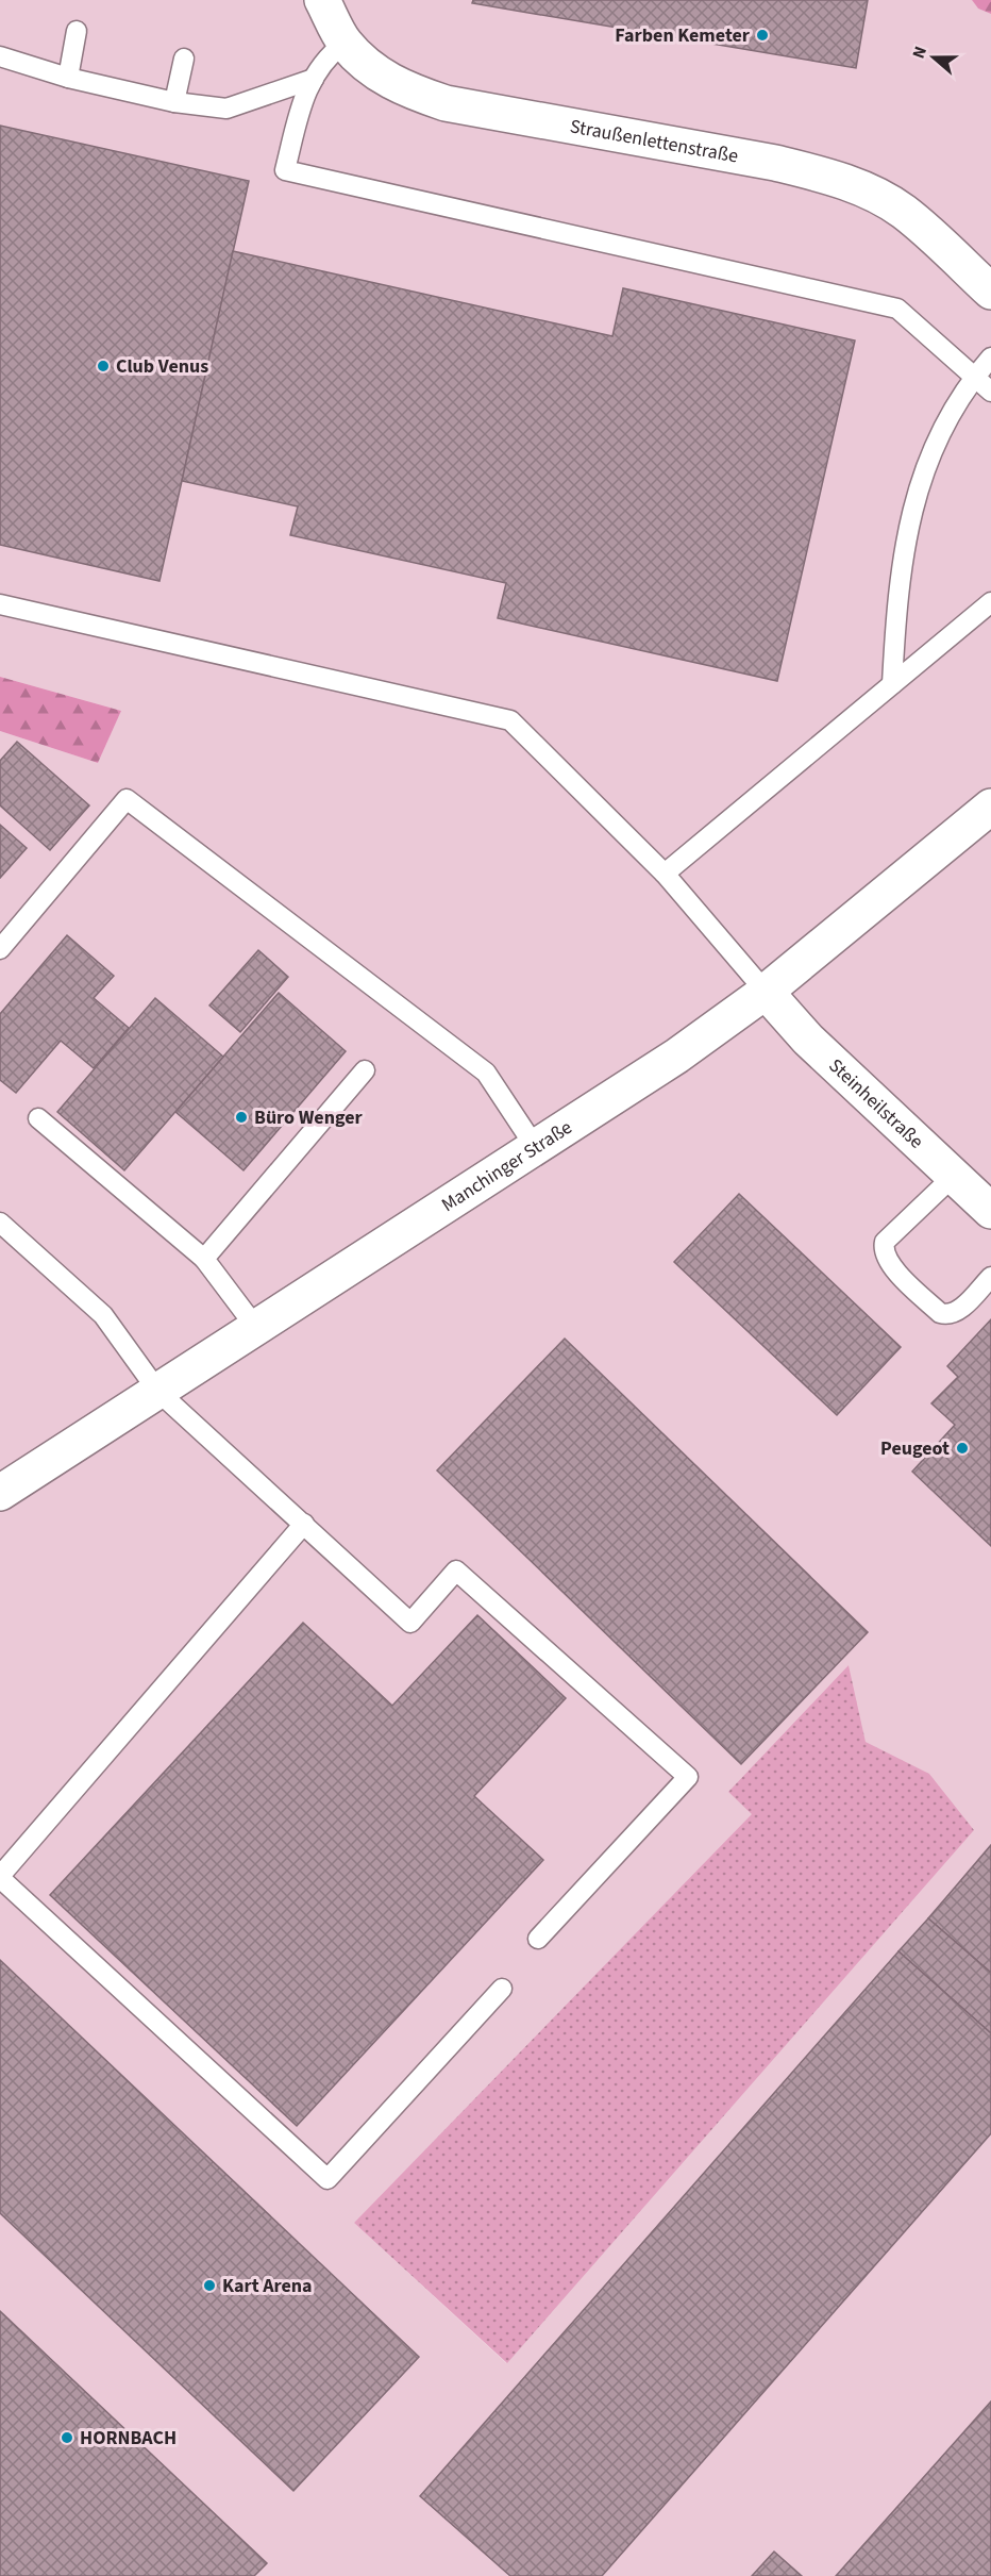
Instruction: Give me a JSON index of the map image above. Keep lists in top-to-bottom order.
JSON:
{
  "streets": {
    "main road": ["Straußenlettenstraße", "Steinheilstraße", "Manchinger Straße"]
  },
  "crossings": [
    ["Steinheilstraße", "Manchinger Straße"]
  ],
  "places": [
    "Farben Kemeter",
    "Club Venus",
    "Büro Wenger",
    "Peugeot",
    "Kart Arena",
    "HORNBACH"
  ],
  "north": "left"
}
